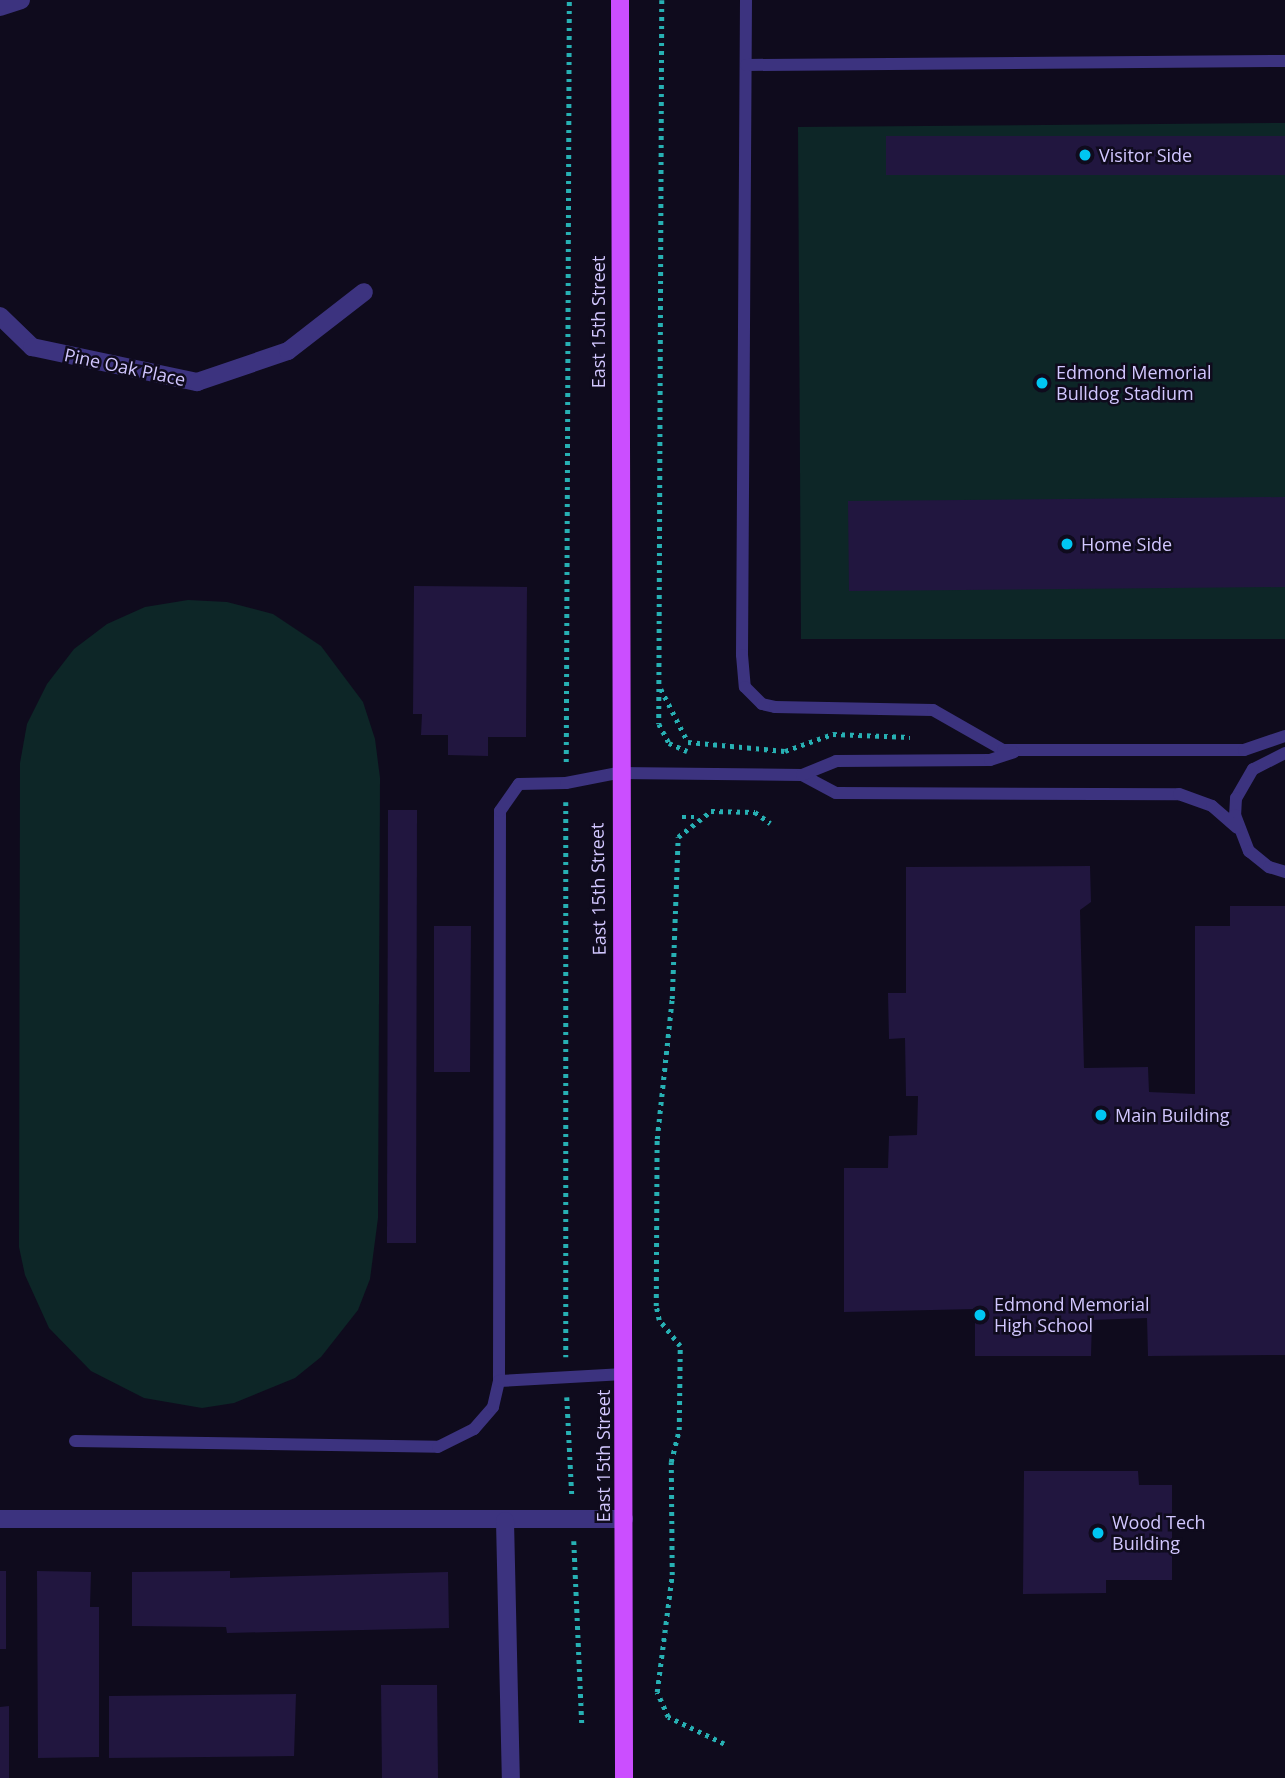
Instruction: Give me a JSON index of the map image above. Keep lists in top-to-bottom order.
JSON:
{
  "streets": {
    "main road": ["East 15th Street"],
    "street": ["Pine Oak Place"]
  },
  "places": [
    "Visitor Side",
    "Edmond Memorial Bulldog Stadium",
    "Home Side",
    "Main Building",
    "Edmond Memorial High School",
    "Wood Tech Building"
  ]
}
